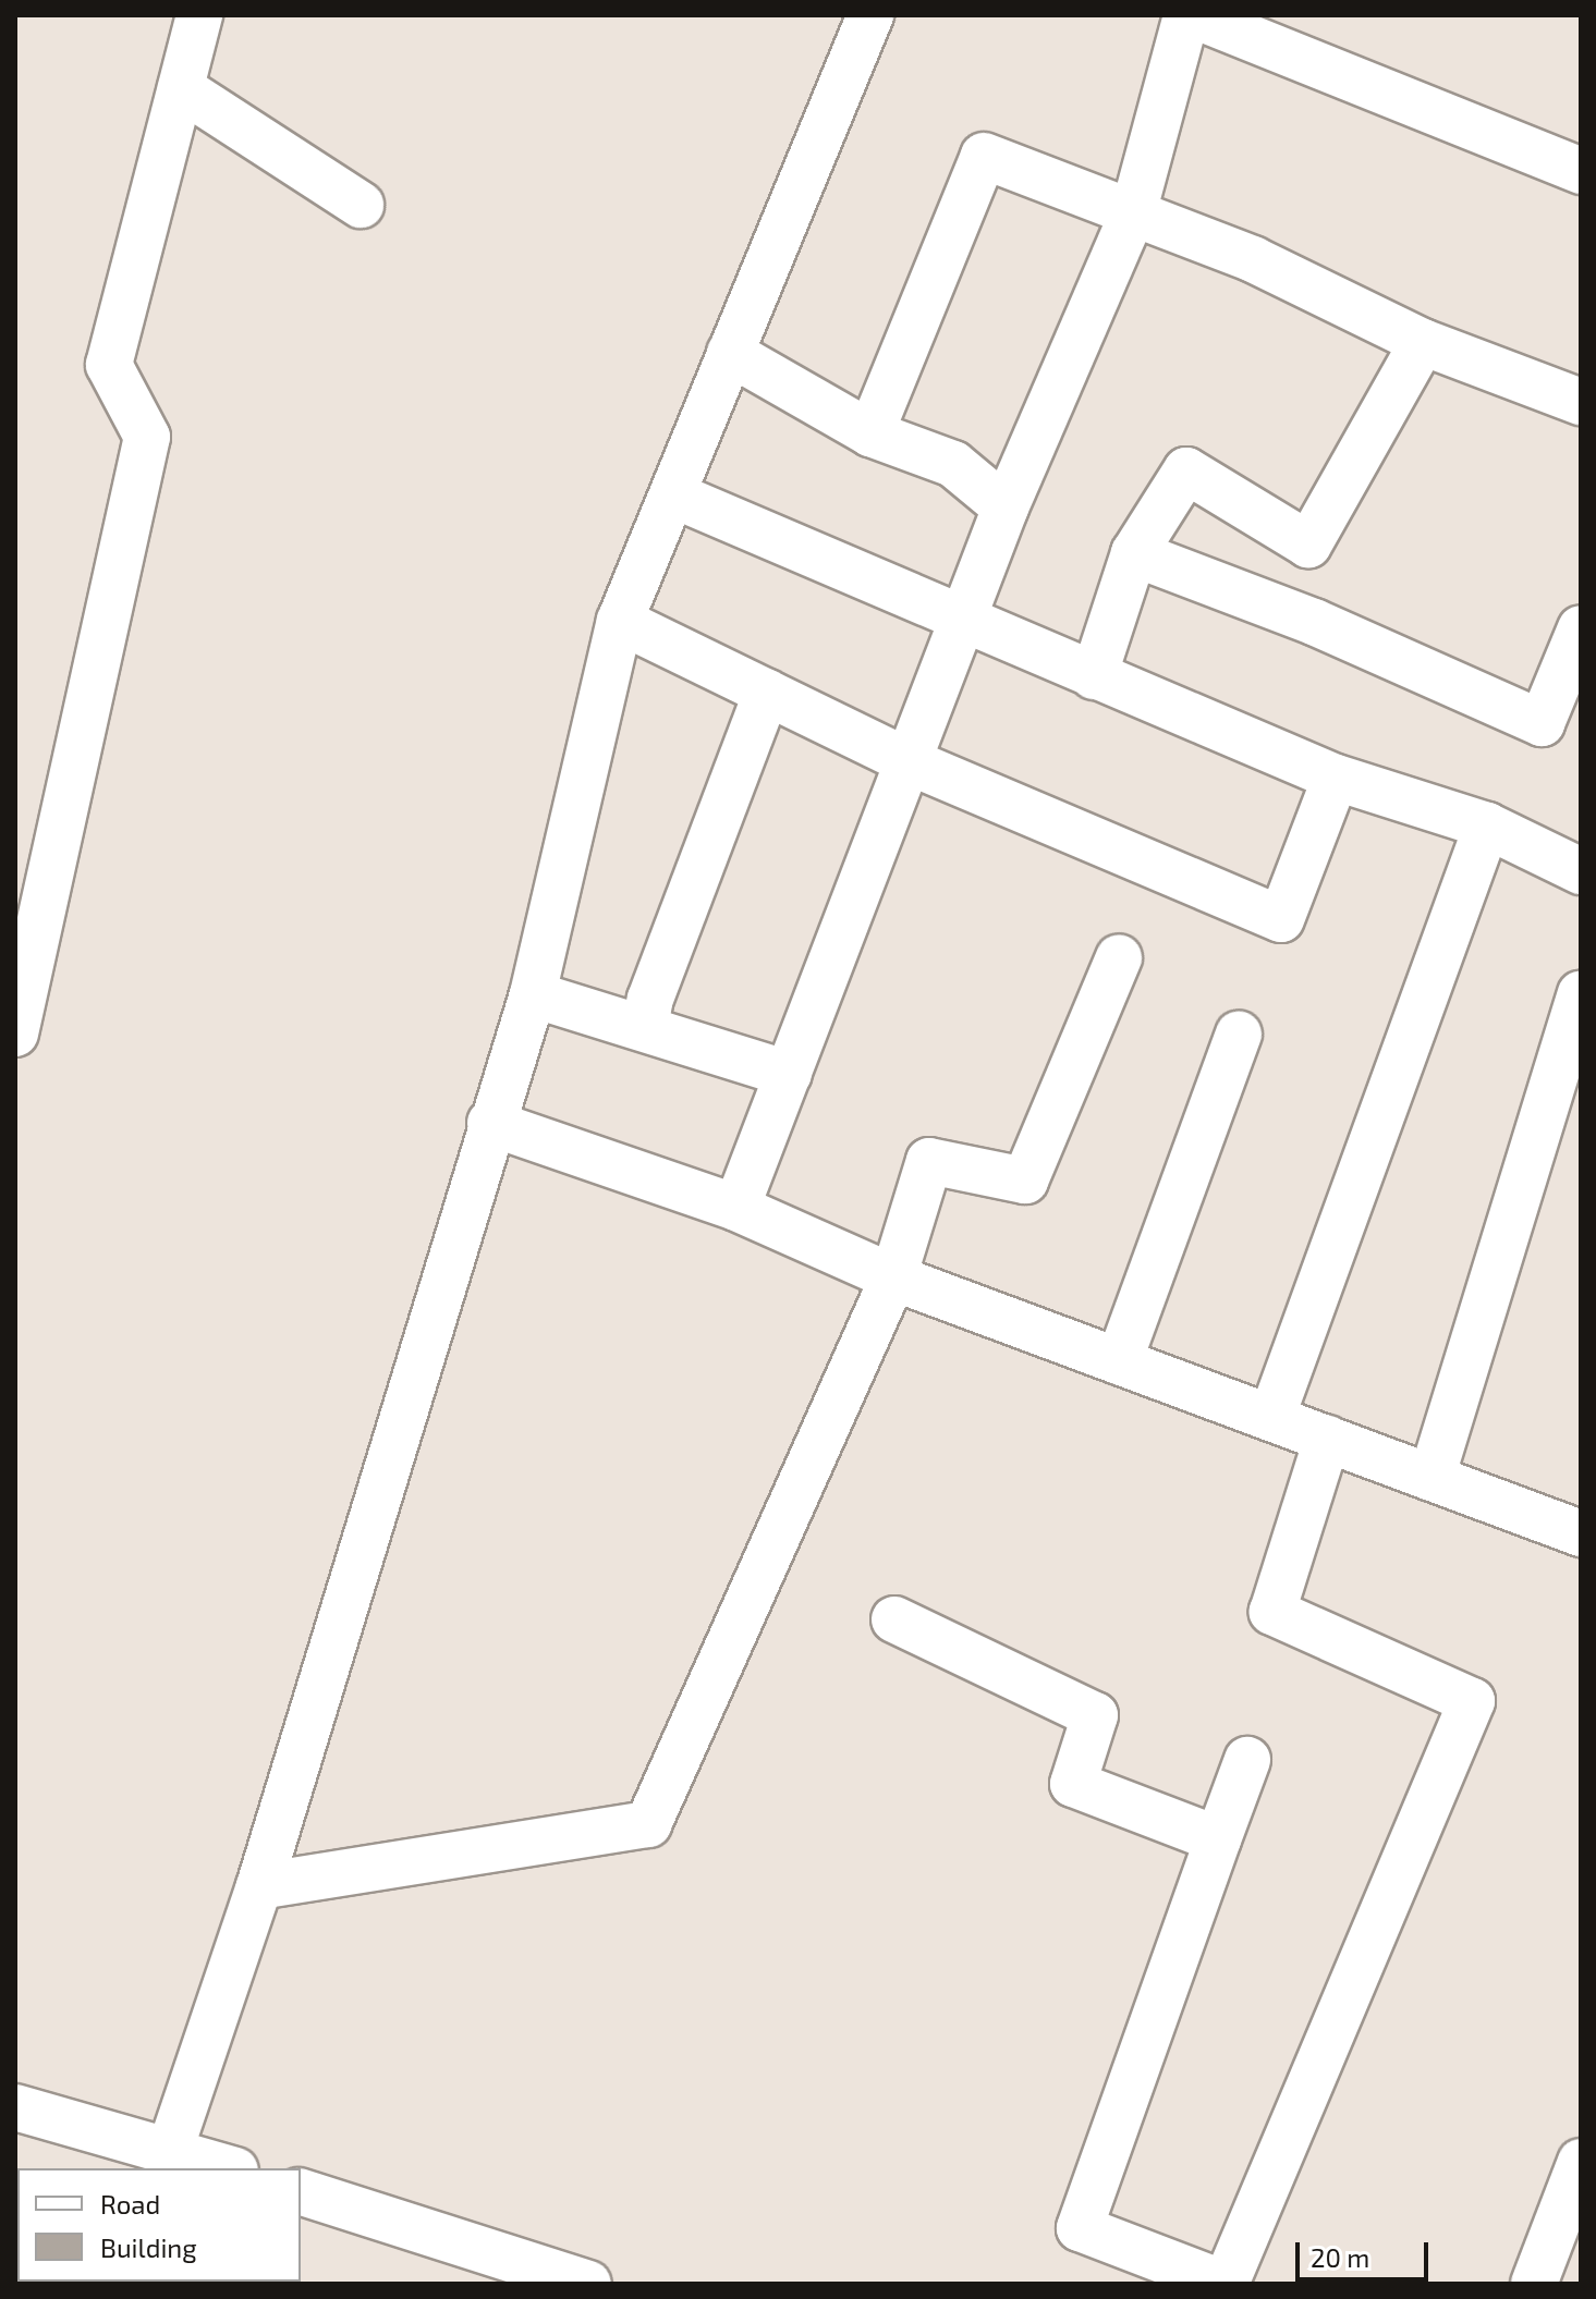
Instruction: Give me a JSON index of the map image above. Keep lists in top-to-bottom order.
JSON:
{
  "legend": ["Road", "Building"],
  "scale_bar": "20 m"
}
